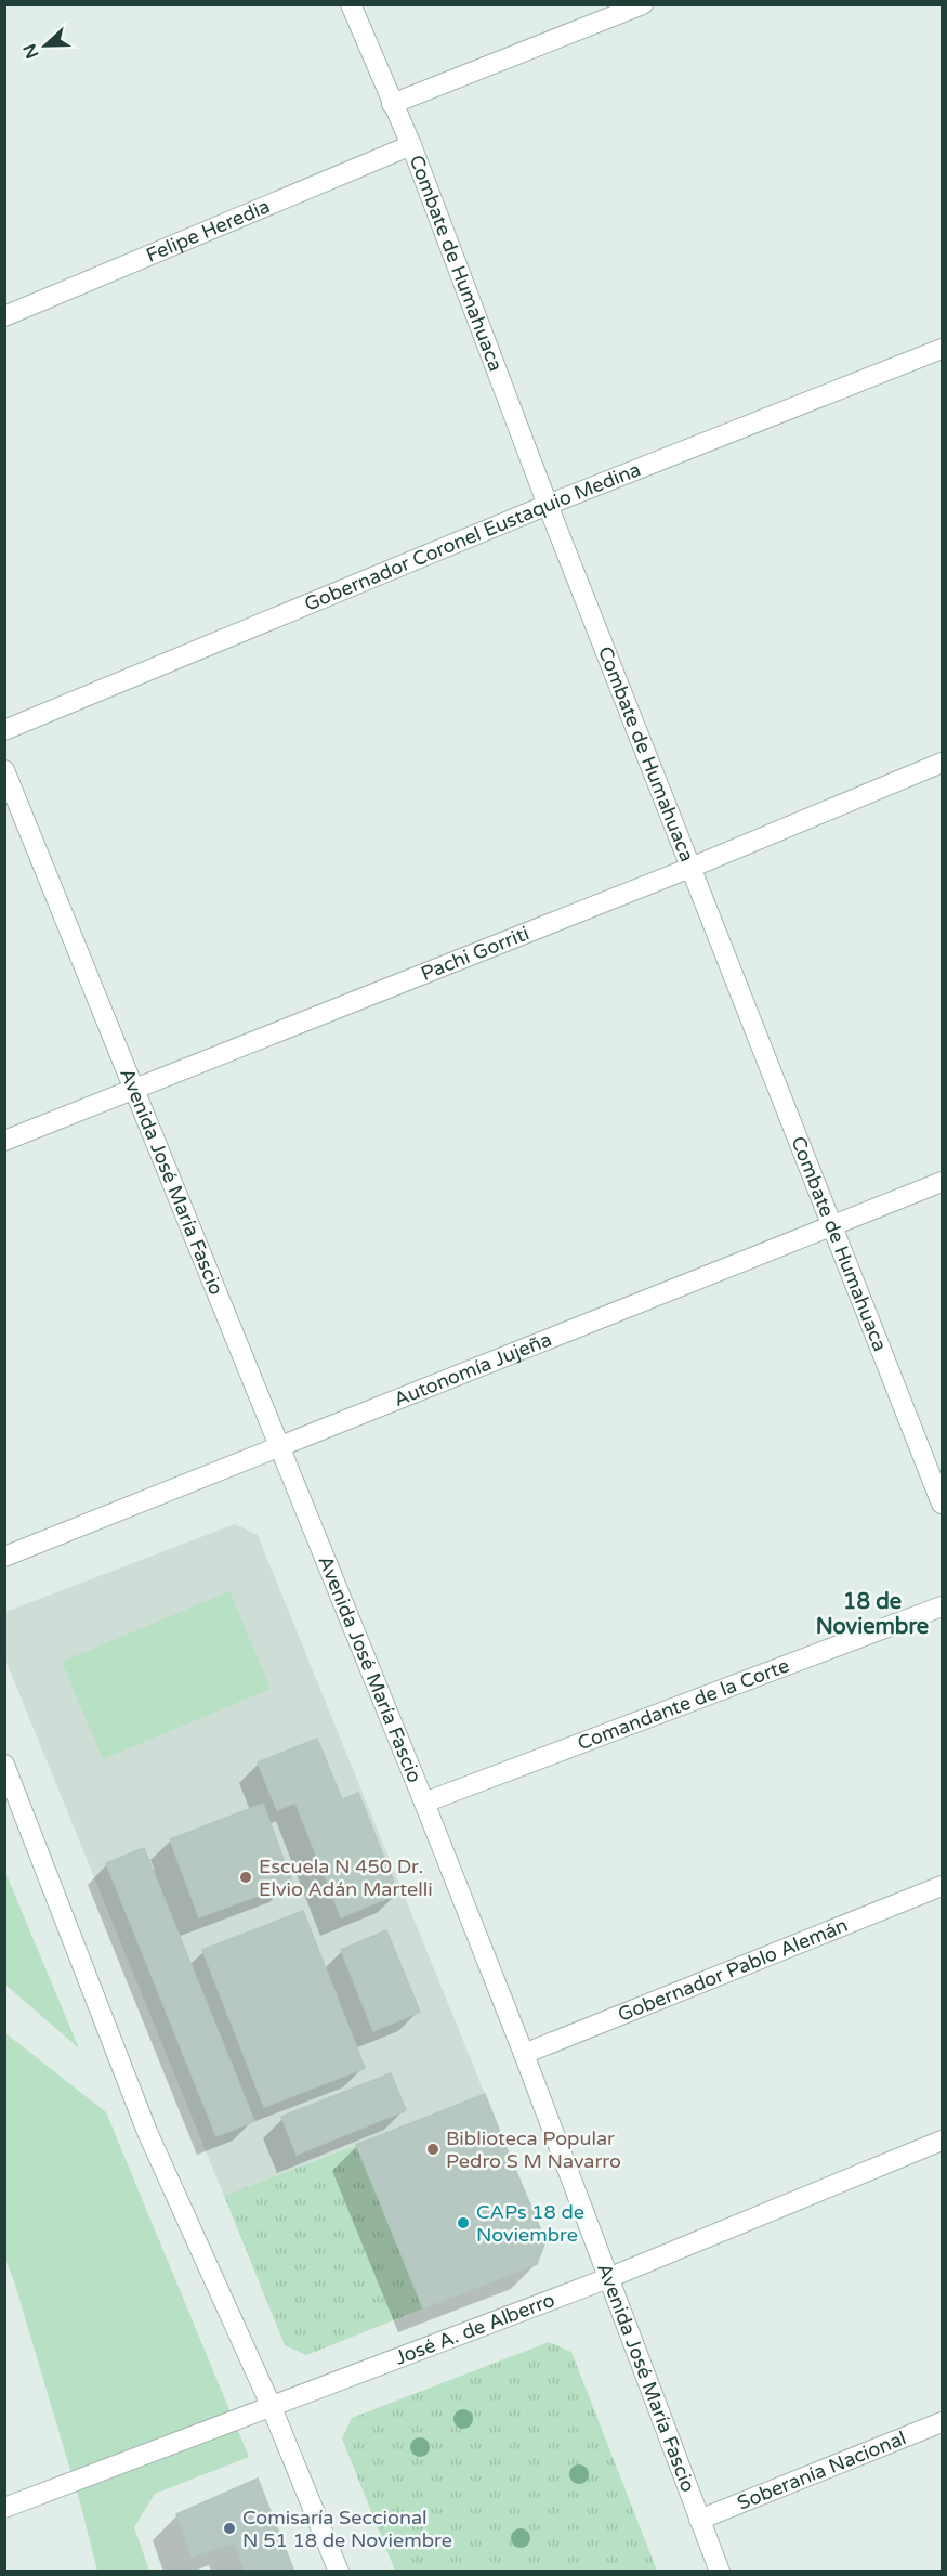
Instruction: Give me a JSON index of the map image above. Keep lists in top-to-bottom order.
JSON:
{
  "streets": {
    "street": [
      "Felipe Heredia",
      "Combate de Humahuaca",
      "Gobernador Coronel Eustaquio Medina",
      "Pachi Gorriti",
      "Avenida José María Fascio",
      "Autonomía Jujeña",
      "Comandante de la Corte",
      "Gobernador Pablo Alemán",
      "José A. de Alberro",
      "Soberanía Nacional"
    ]
  },
  "crossings": [
    ["Felipe Heredia", "Combate de Humahuaca"],
    ["Combate de Humahuaca", "Gobernador Coronel Eustaquio Medina"],
    ["Combate de Humahuaca", "Pachi Gorriti"],
    ["Combate de Humahuaca", "Autonomía Jujeña"],
    ["Pachi Gorriti", "Avenida José María Fascio"],
    ["Avenida José María Fascio", "Autonomía Jujeña"],
    ["Avenida José María Fascio", "Comandante de la Corte"],
    ["Avenida José María Fascio", "Gobernador Pablo Alemán"],
    ["Avenida José María Fascio", "José A. de Alberro"],
    ["Avenida José María Fascio", "Soberanía Nacional"]
  ],
  "districts": ["18 de Noviembre"],
  "places": [
    "Escuela N 450 Dr. Elvio Adán Martelli",
    "Biblioteca Popular Pedro S M Navarro",
    "CAPs 18 de Noviembre",
    "Comisaría Seccional N 51 18 de Noviembre"
  ],
  "north": "left"
}
